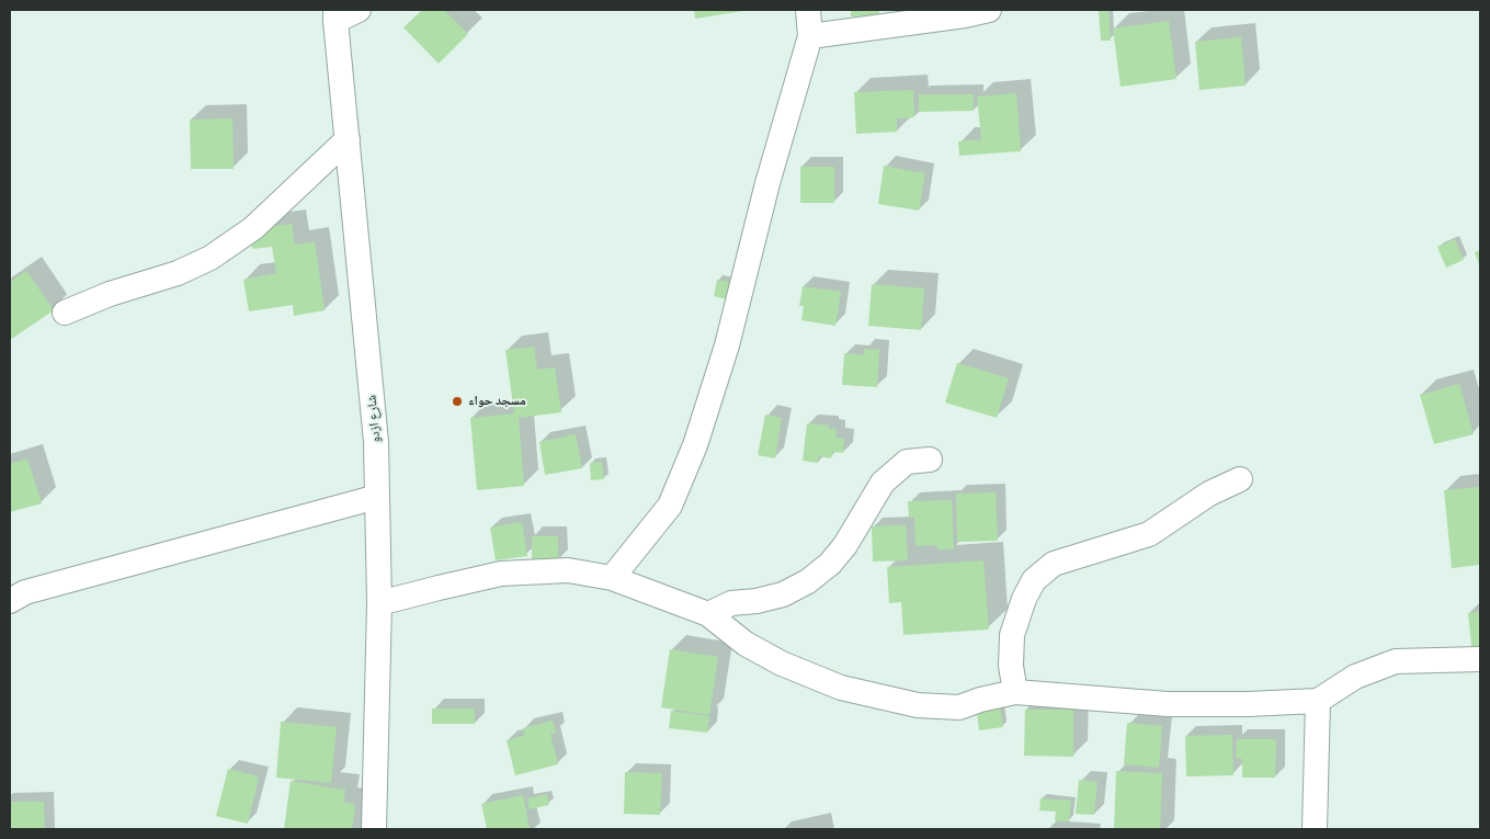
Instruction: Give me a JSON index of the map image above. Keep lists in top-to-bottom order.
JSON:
{
  "streets": {
    "street": ["شارع ازدو"]
  },
  "places": ["مسجد حواء"]
}
